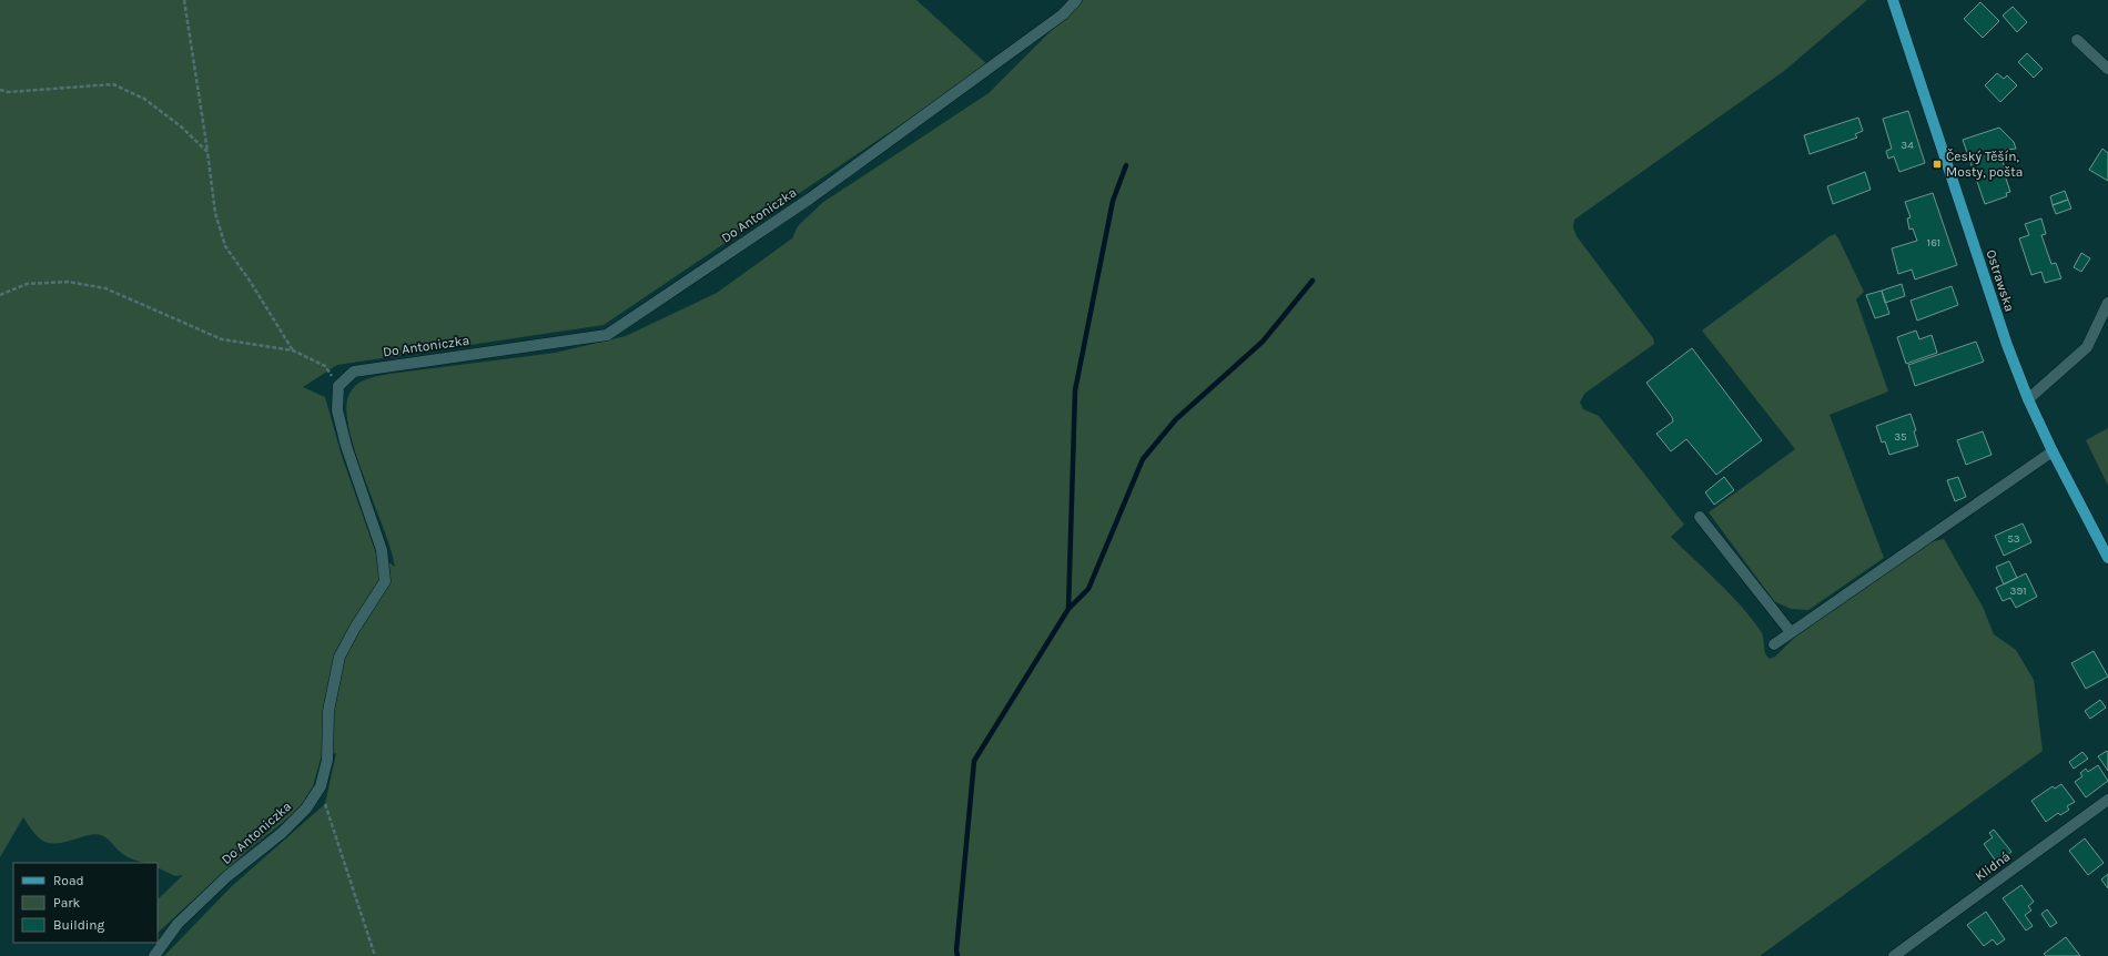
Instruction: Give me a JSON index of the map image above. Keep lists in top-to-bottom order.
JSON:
{
  "streets": {
    "main road": ["Ostrawska"],
    "street": ["Do Antoniczka", "Klidná"]
  },
  "places": {
    "transit": ["Český Těšín, Mosty, pošta"]
  },
  "house_numbers": [
    "34",
    "161",
    "35",
    "53",
    "391"
  ],
  "legend": ["Road", "Park", "Building"]
}
